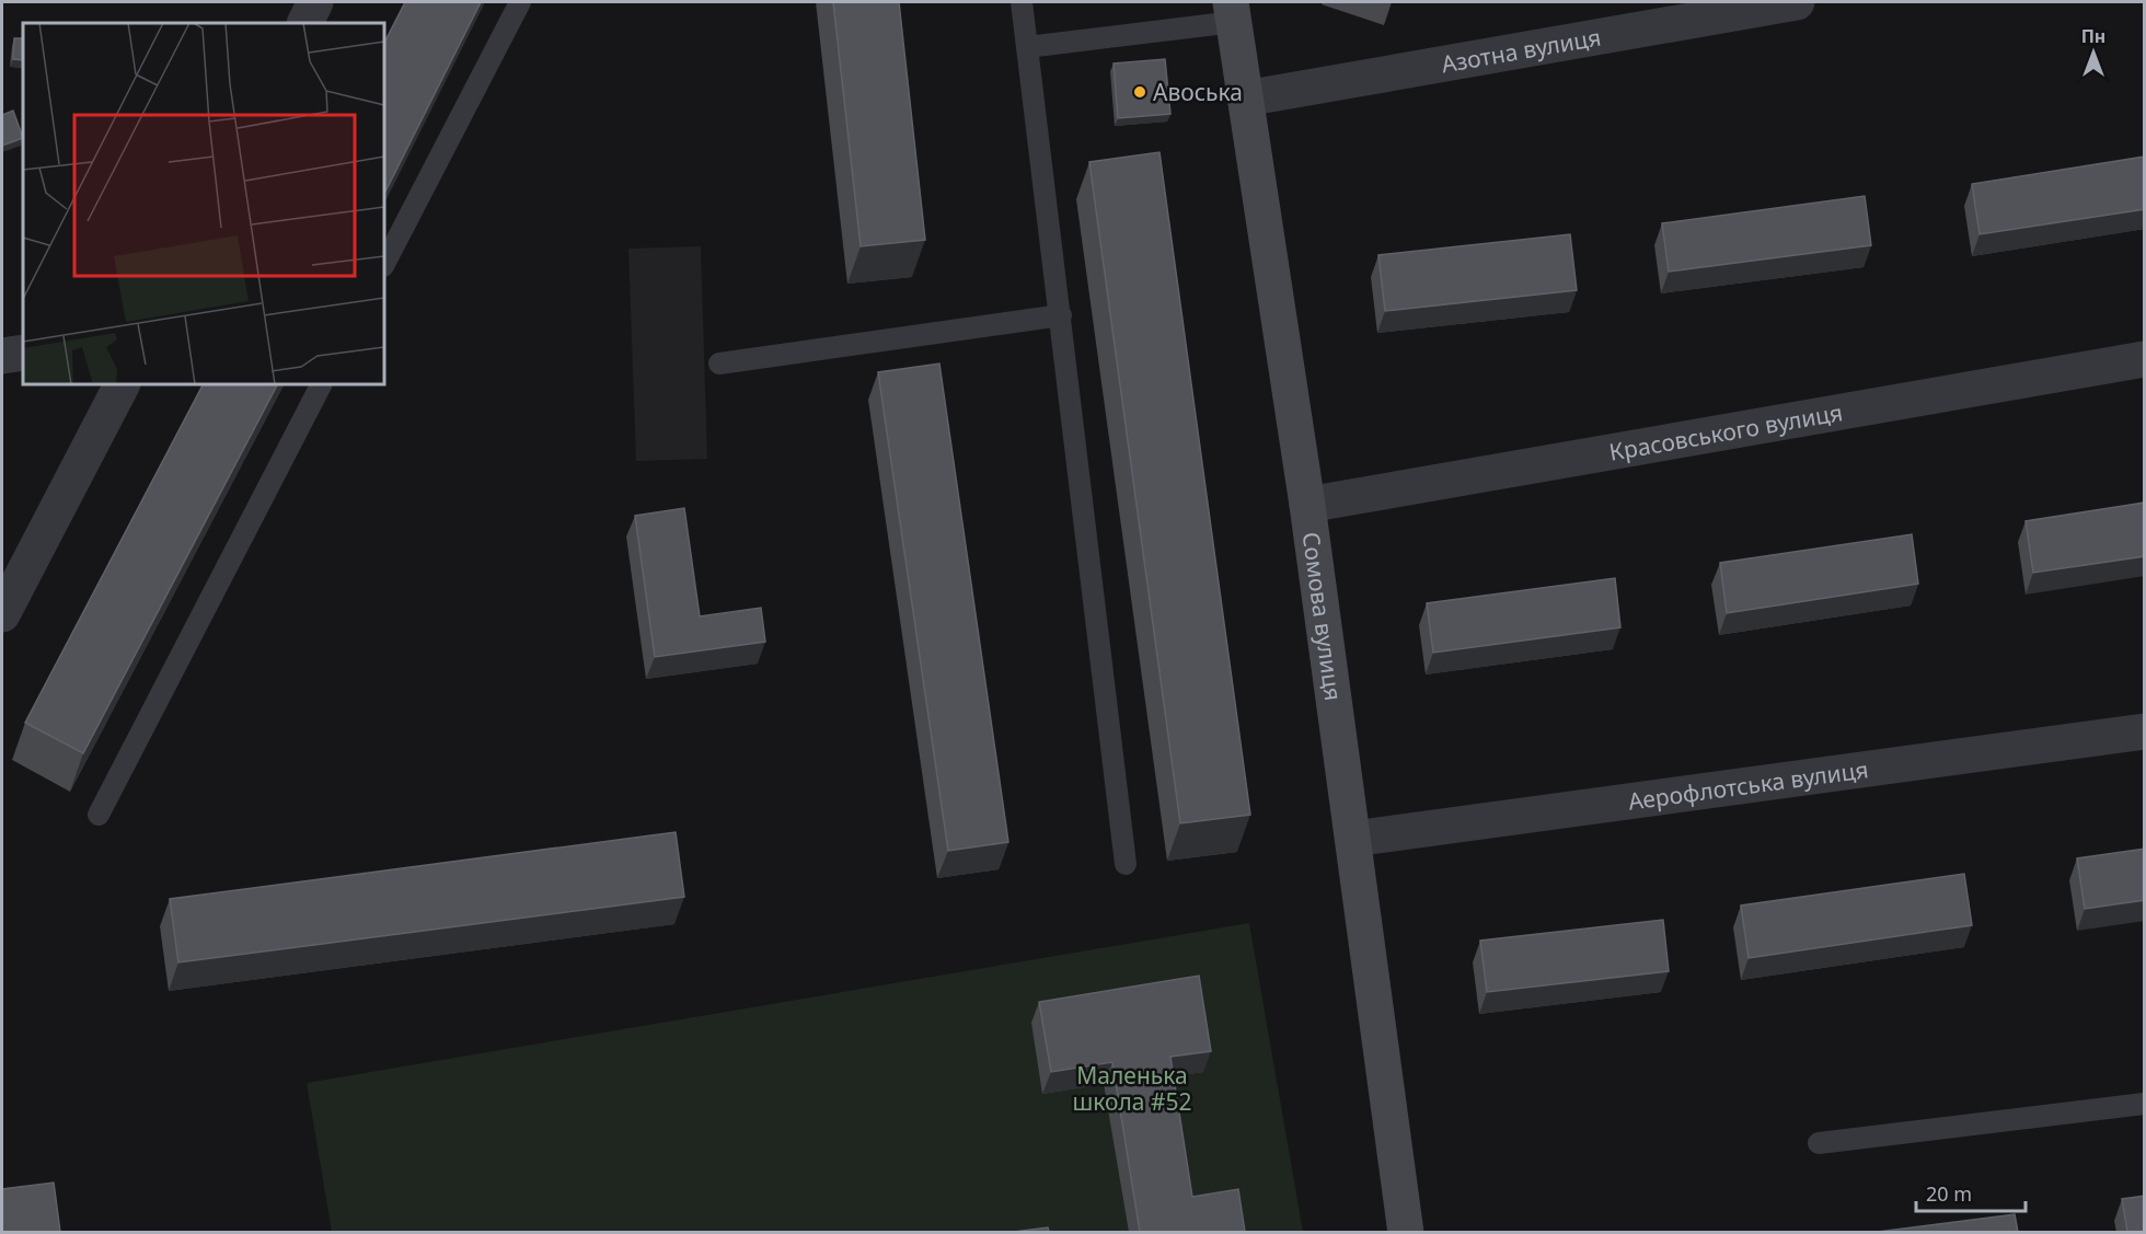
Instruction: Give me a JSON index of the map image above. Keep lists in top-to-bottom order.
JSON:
{
  "streets": {
    "main road": ["Сомова вулиця"],
    "street": ["Азотна вулиця", "Красовського вулиця", "Аерофлотська вулиця"]
  },
  "crossings": [
    ["Азотна вулиця", "Сомова вулиця"],
    ["Красовського вулиця", "Сомова вулиця"],
    ["Сомова вулиця", "Аерофлотська вулиця"]
  ],
  "parks": ["Маленька школа #52"],
  "places": ["Авоська"],
  "scale_bar": "20 m",
  "north": "top"
}
